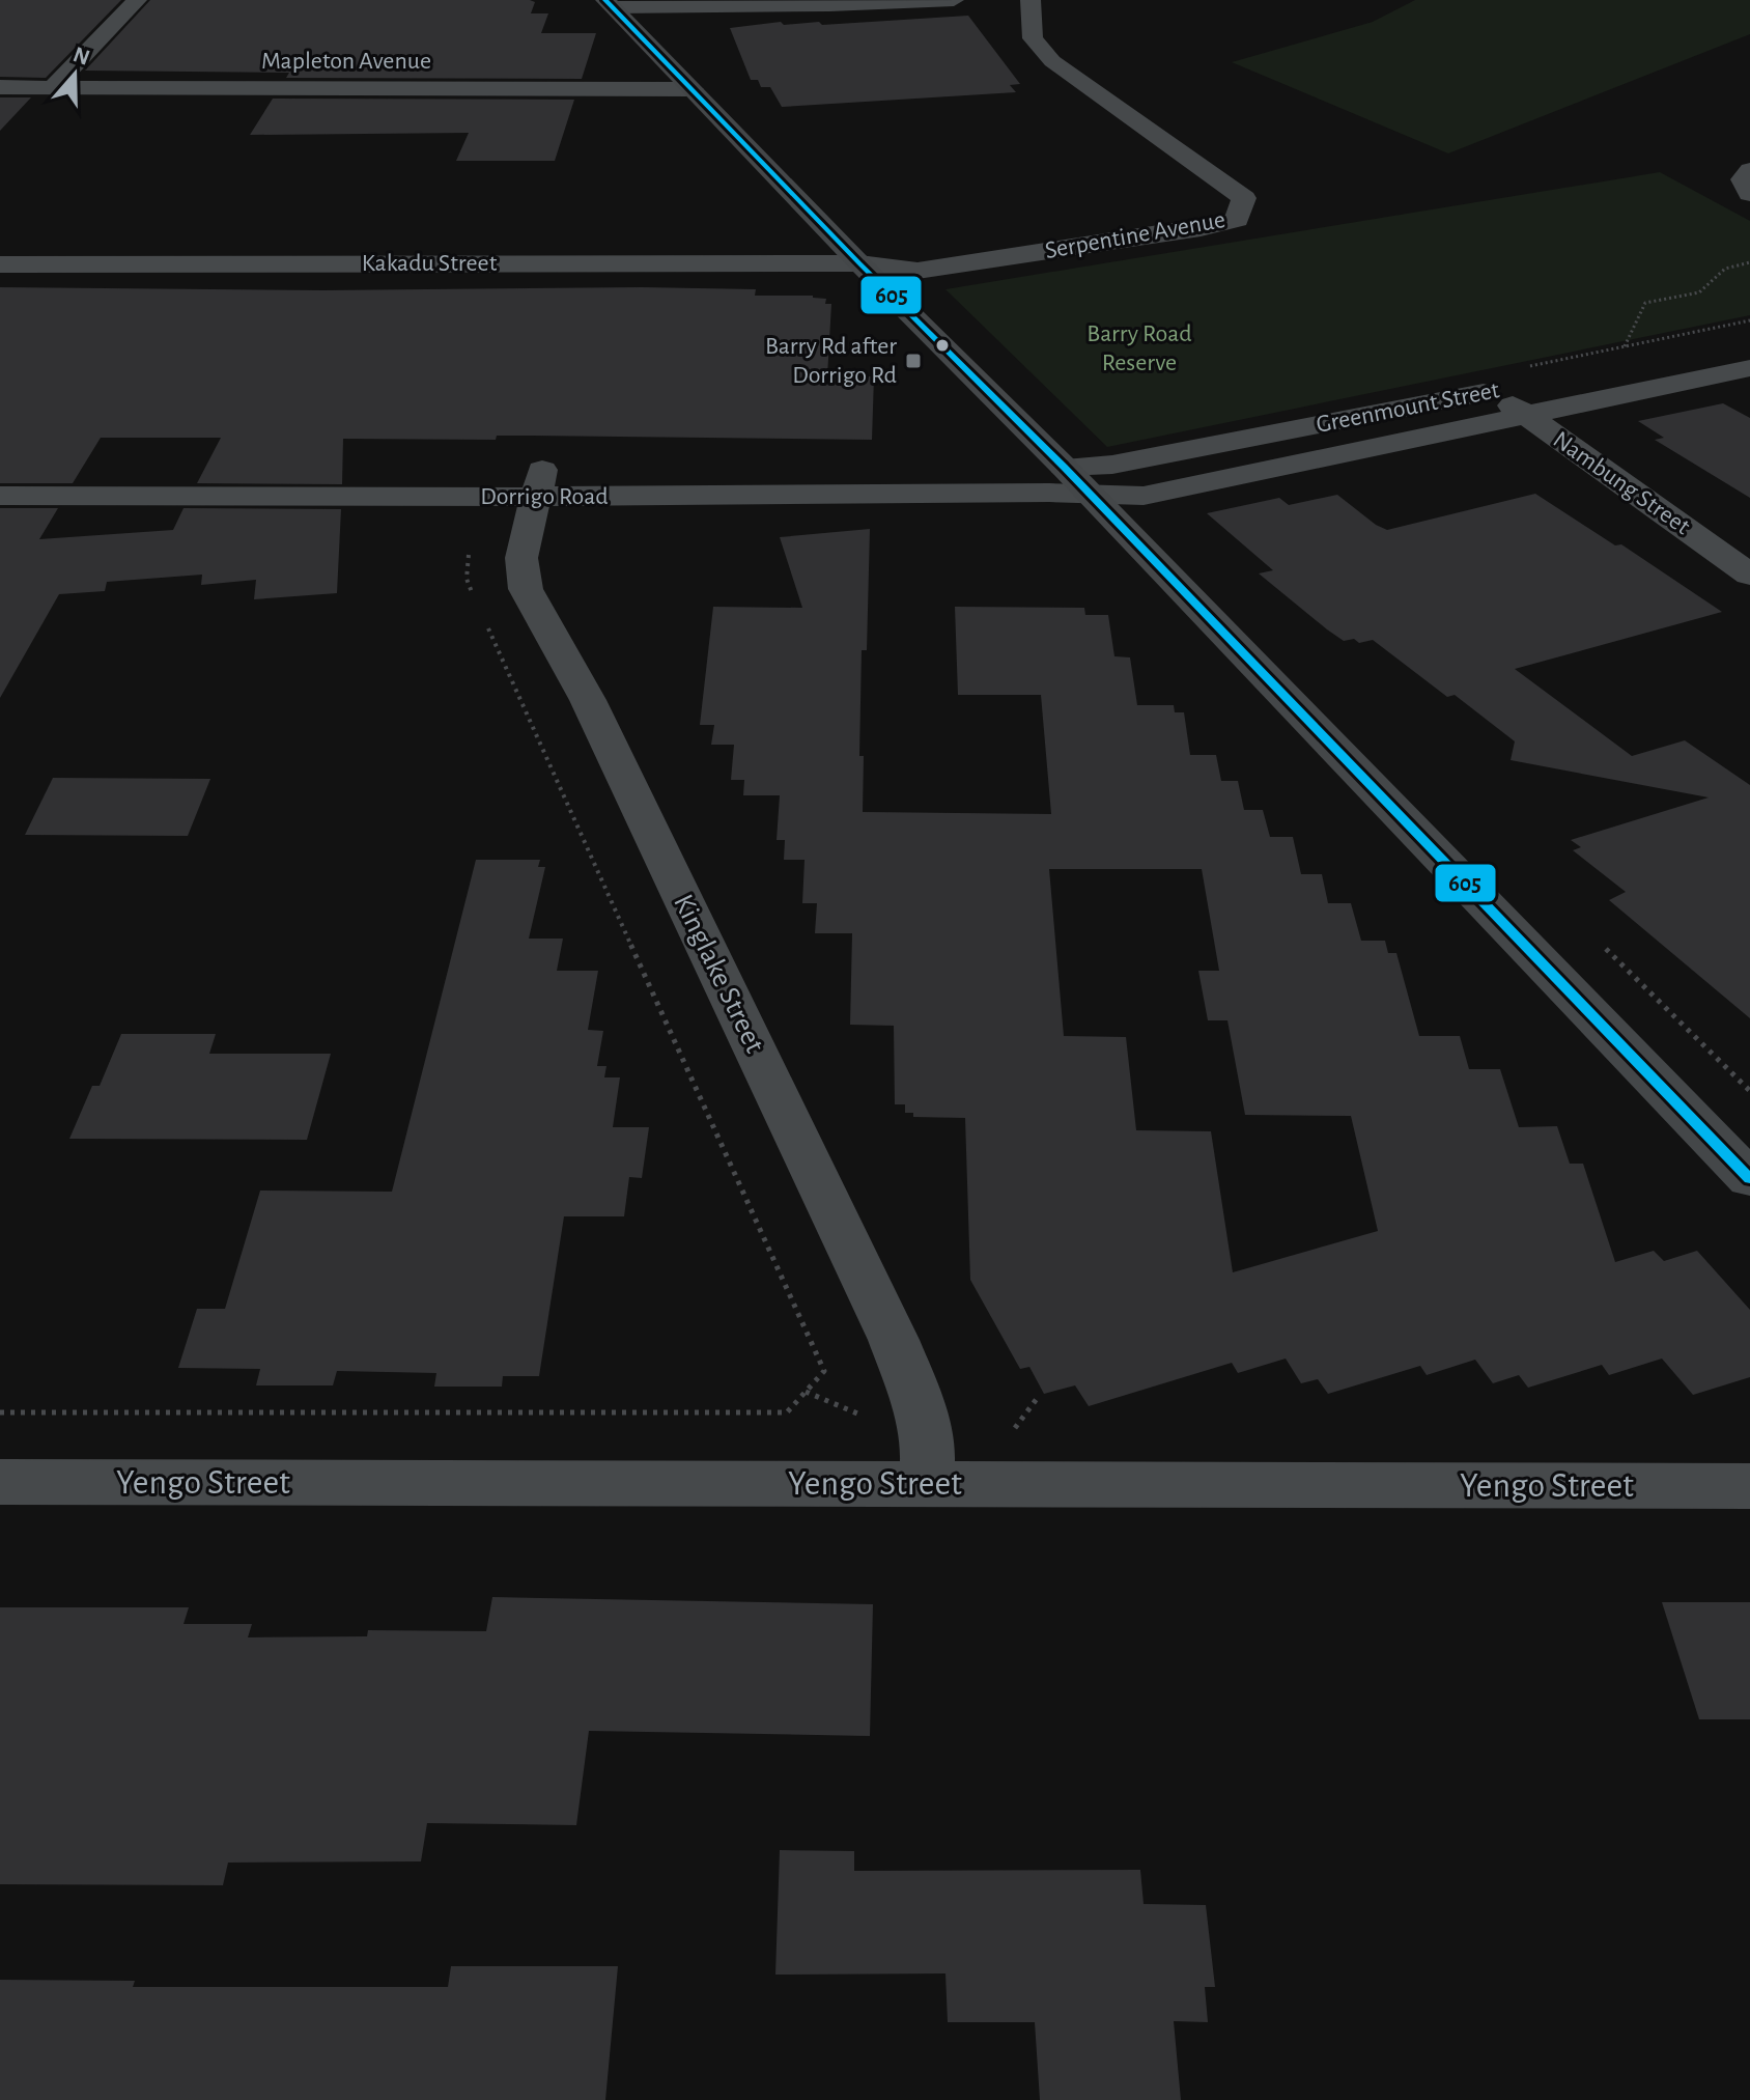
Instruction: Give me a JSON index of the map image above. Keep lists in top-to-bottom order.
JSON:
{
  "streets": {
    "street": [
      "Mapleton Avenue",
      "Serpentine Avenue",
      "Kakadu Street",
      "Greenmount Street",
      "Nambung Street",
      "Dorrigo Road",
      "Kinglake Street",
      "Yengo Street"
    ]
  },
  "crossings": [
    ["Serpentine Avenue", "Kakadu Street"],
    ["Greenmount Street", "Nambung Street"],
    ["Greenmount Street", "Dorrigo Road"],
    ["Dorrigo Road", "Kinglake Street"],
    ["Kinglake Street", "Yengo Street"]
  ],
  "parks": ["Barry Road Reserve"],
  "places": {
    "transit": ["Barry Rd after Dorrigo Rd"]
  },
  "lines": ["transit line 605"],
  "north": "top"
}
